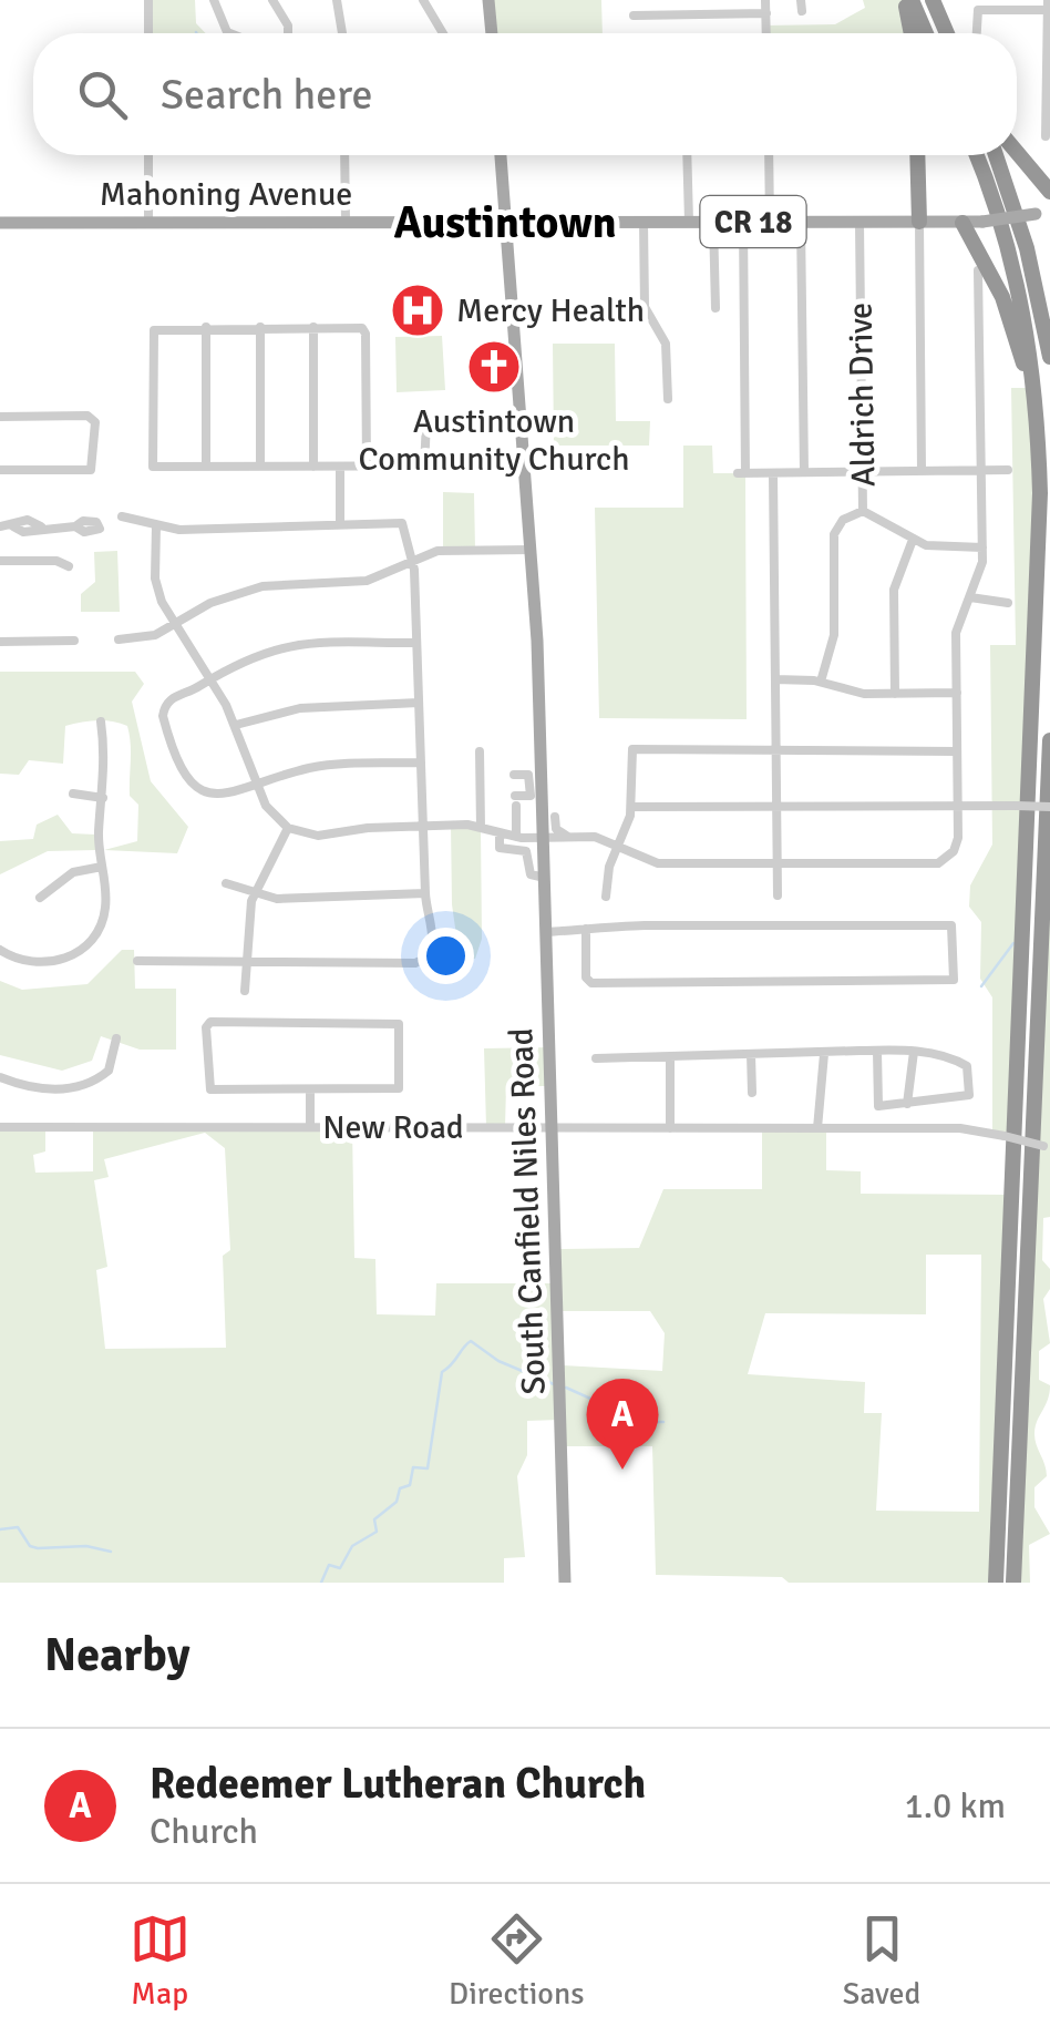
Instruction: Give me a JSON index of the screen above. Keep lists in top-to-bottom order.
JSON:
{
  "streets": {
    "main road": ["Mahoning Avenue", "CR 18", "South Canfield Niles Road"],
    "street": ["Aldrich Drive", "New Road"]
  },
  "crossings": [
    ["Mahoning Avenue", "Aldrich Drive"],
    ["New Road", "South Canfield Niles Road"]
  ],
  "districts": ["Austintown"],
  "places": {
    "hospital": ["Mercy Health"],
    "church": ["Austintown Community Church"]
  },
  "page": {
    "search": "Search here",
    "pins": "A",
    "heading": "Nearby",
    "list": [
      {
        "mark": "A",
        "name": "Redeemer Lutheran Church",
        "note": "Church",
        "value": "1.0 km"
      }
    ],
    "nav": ["Map", "Directions", "Saved"]
  }
}
